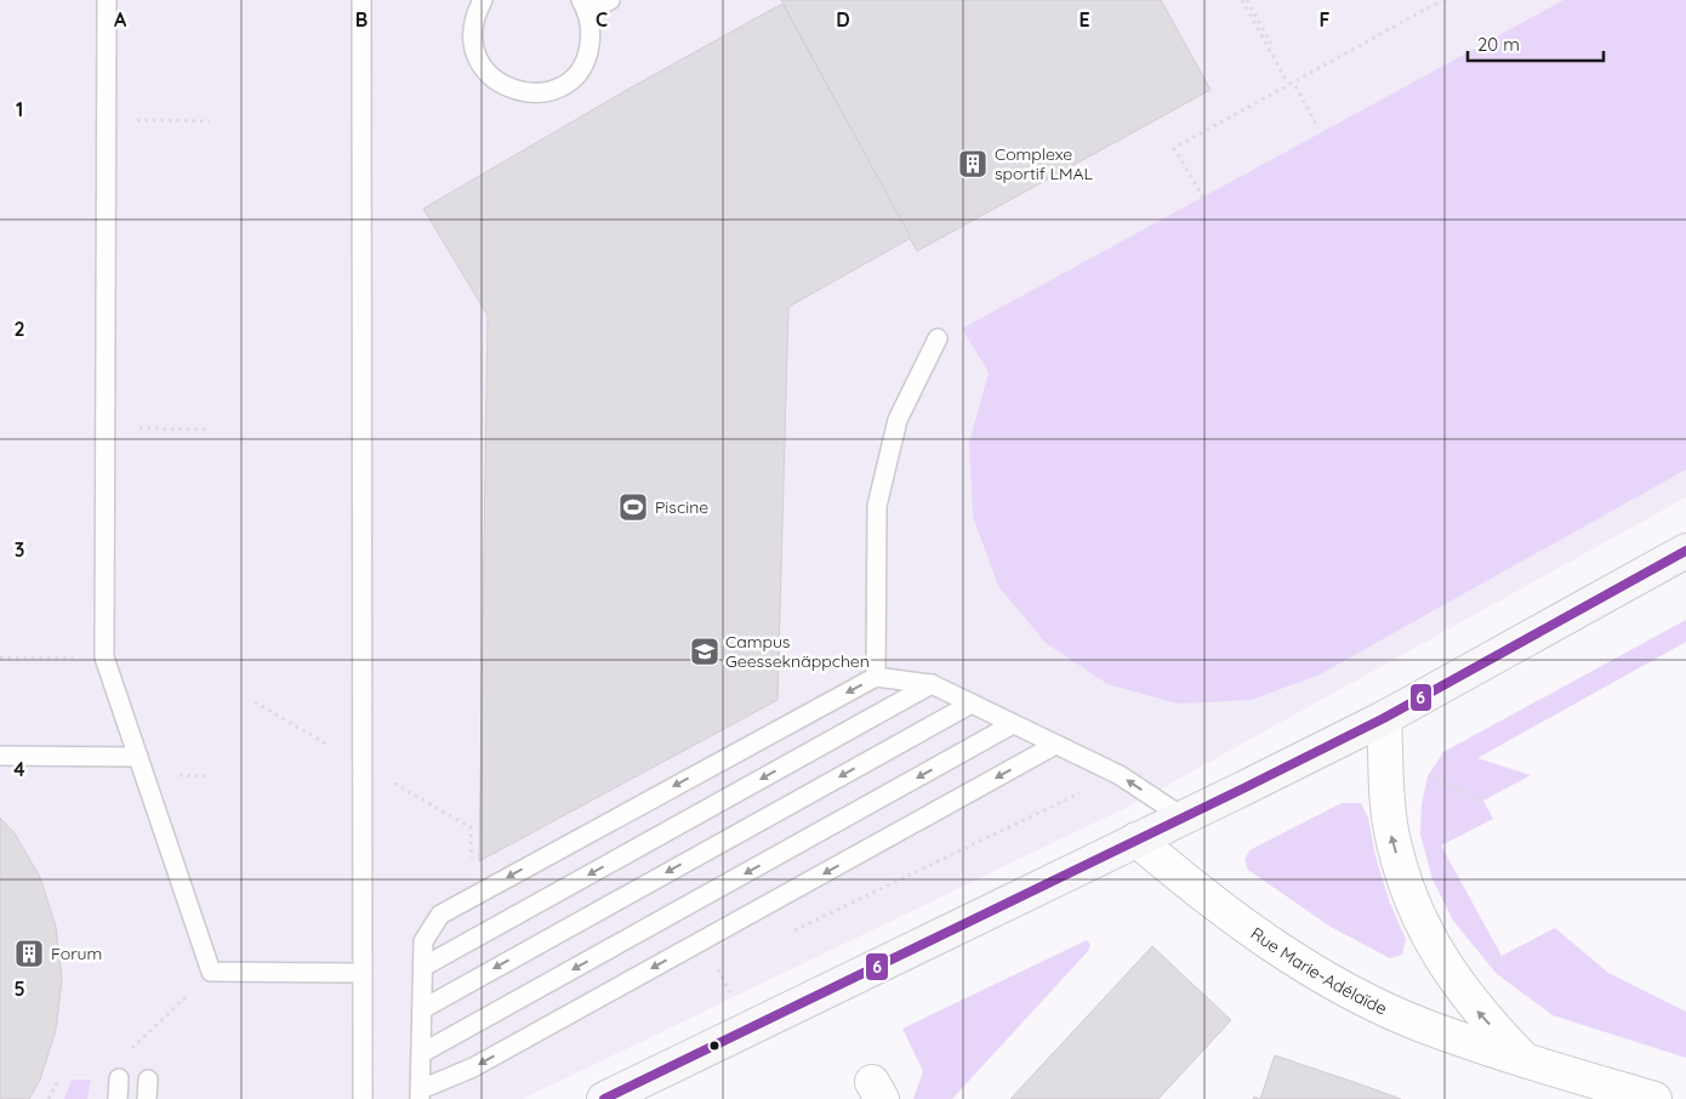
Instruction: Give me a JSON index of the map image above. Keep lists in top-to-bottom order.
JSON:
{
  "streets": {
    "street": ["Rue Marie-Adélaïde"]
  },
  "one_way": ["Rue Marie-Adélaïde"],
  "places": {
    "building": ["Complexe sportif LMAL", "Forum"],
    "sports": ["Piscine"],
    "school or university": ["Campus Geesseknäppchen"]
  },
  "lines": ["transit line 6"],
  "scale_bar": "20 m",
  "grid": {
    "columns": [
      "A",
      "B",
      "C",
      "D",
      "E",
      "F"
    ],
    "rows": [
      "1",
      "2",
      "3",
      "4",
      "5"
    ]
  }
}
